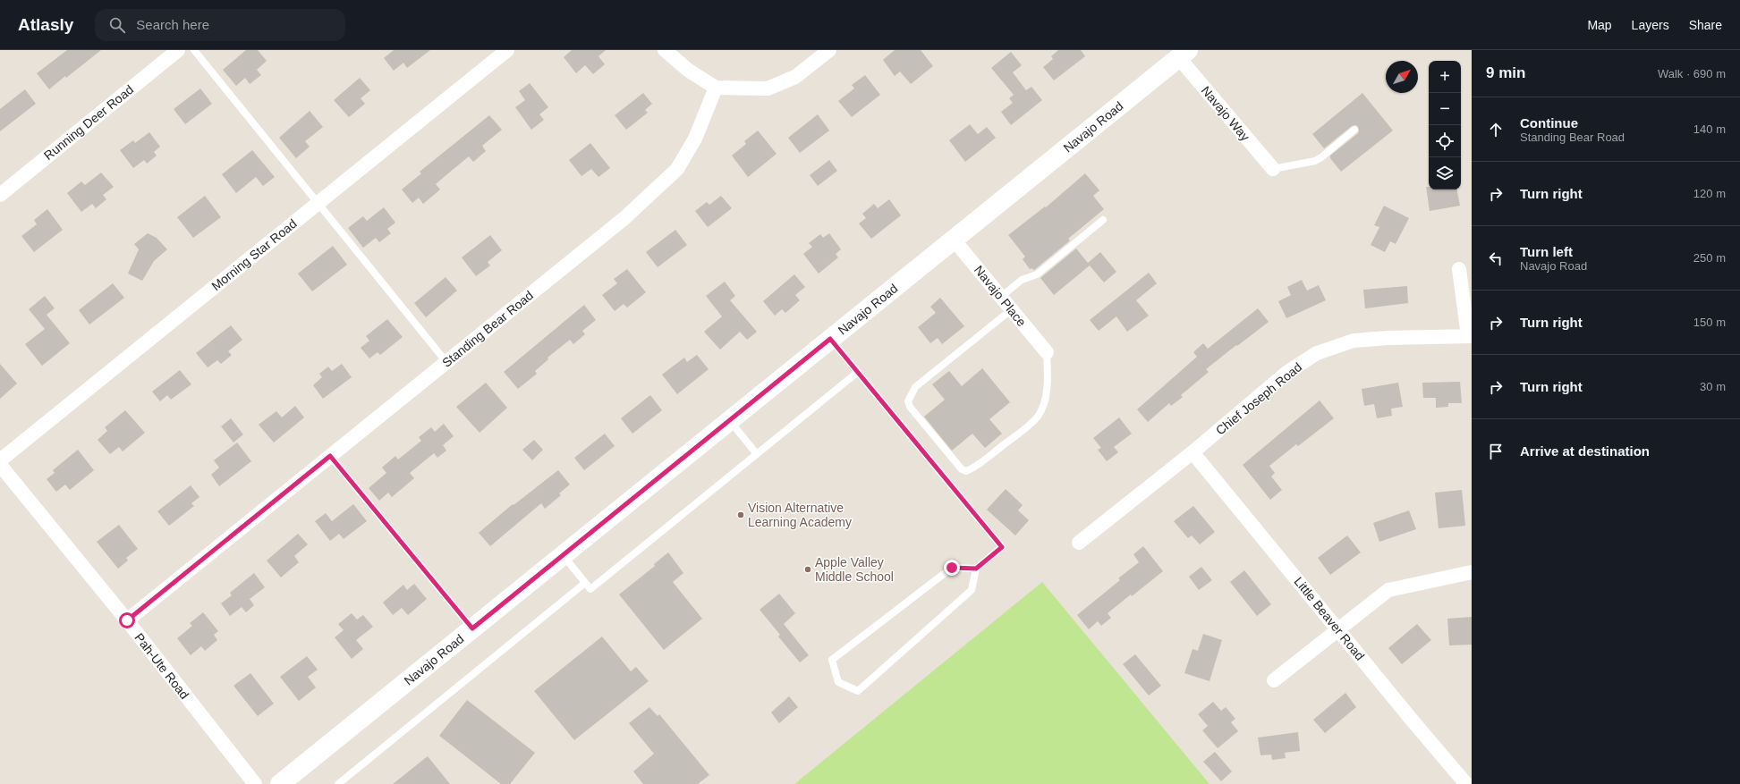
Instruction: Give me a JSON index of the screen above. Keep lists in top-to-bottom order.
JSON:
{
  "streets": {
    "main road": ["Navajo Road"],
    "street": [
      "Navajo Way",
      "Running Deer Road",
      "Morning Star Road",
      "Navajo Place",
      "Standing Bear Road",
      "Chief Joseph Road",
      "Little Beaver Road",
      "Pah-Ute Road"
    ]
  },
  "crossings": [
    ["Navajo Way", "Navajo Road"],
    ["Navajo Road", "Navajo Place"],
    ["Standing Bear Road", "Pah-Ute Road"],
    ["Chief Joseph Road", "Little Beaver Road"]
  ],
  "places": ["Vision Alternative Learning Academy", "Apple Valley Middle School"],
  "north": "top right",
  "page": {
    "header": "Atlasly",
    "search": "Search here",
    "nav": ["Map", "Layers", "Share"],
    "heading": ["9 min", "Walk · 690 m"],
    "map_buttons": ["+", "−"],
    "list": [
      ["Continue", "Standing Bear Road", "140 m"],
      ["Turn right", "120 m"],
      ["Turn left", "Navajo Road", "250 m"],
      ["Turn right", "150 m"],
      ["Turn right", "30 m"],
      "Arrive at destination"
    ]
  }
}
